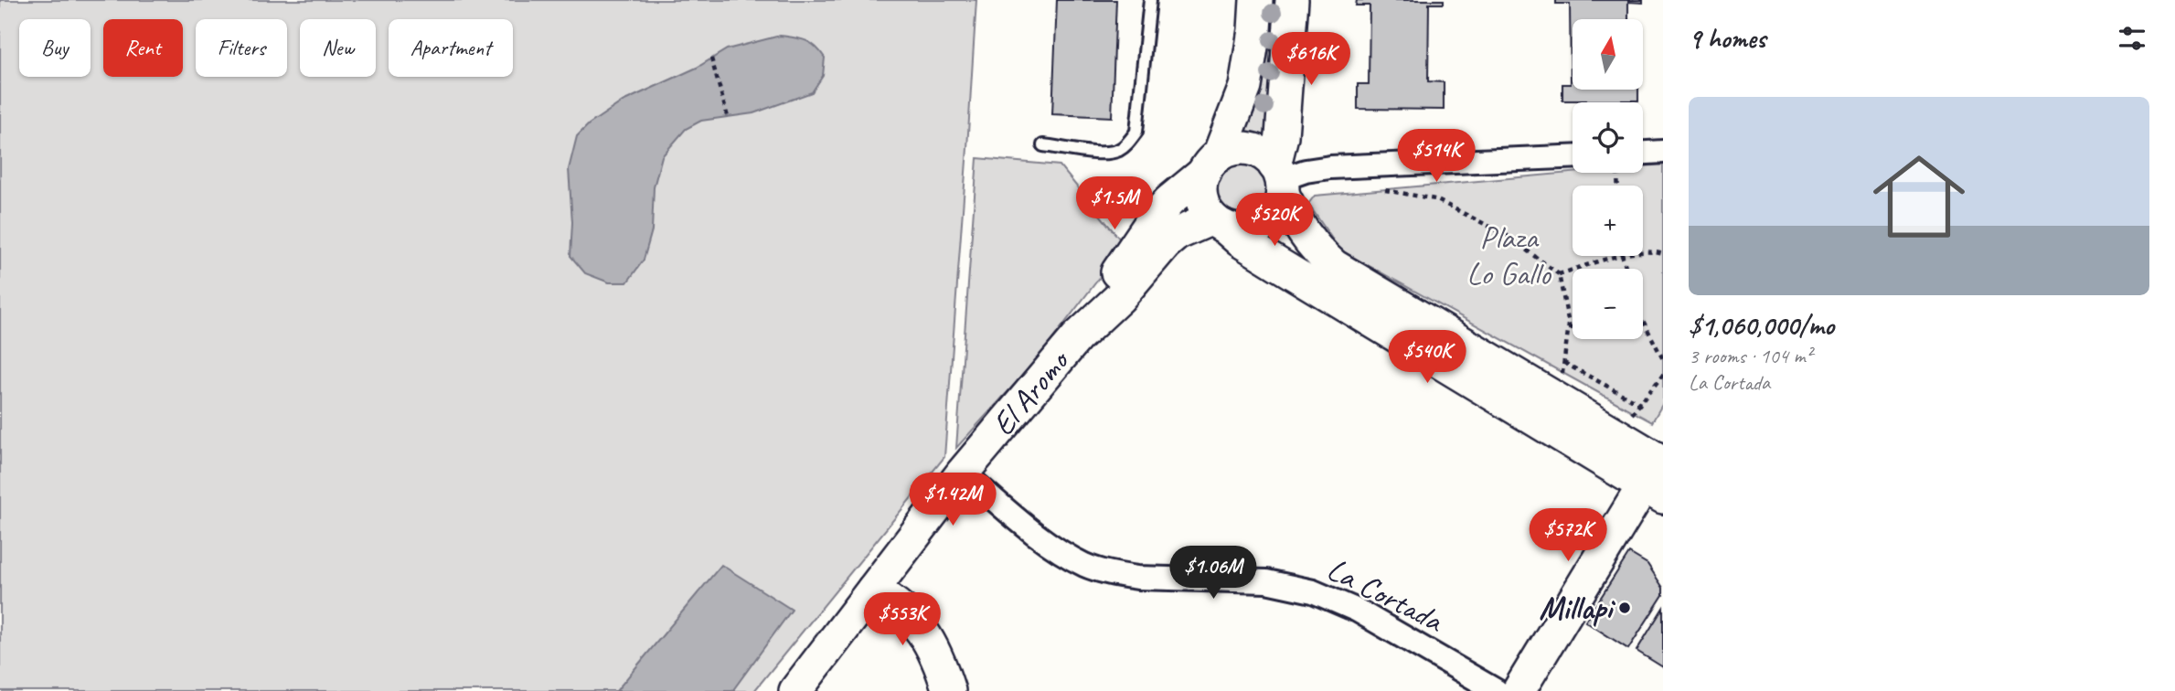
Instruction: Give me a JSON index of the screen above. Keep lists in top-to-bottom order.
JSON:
{
  "streets": {
    "main road": ["El Aromo"],
    "street": ["La Cortada"]
  },
  "crossings": [
    ["El Aromo", "La Cortada"]
  ],
  "parks": ["Plaza Lo Gallo"],
  "places": ["Millapi"],
  "north": "top",
  "page": {
    "heading": "9 homes",
    "map_buttons": ["+", "−"],
    "chip": [
      "Buy",
      "Rent",
      "Filters",
      "New",
      "Apartment"
    ],
    "price": [
      "$616K",
      "$514K",
      "$1.5M",
      "$520K",
      "$540K",
      "$1.42M",
      "$572K",
      "$1.06M",
      "$553K"
    ],
    "list": [
      {
        "name": "$1,060,000/mo",
        "note": "3 rooms · 104 m² · La Cortada"
      }
    ]
  }
}
